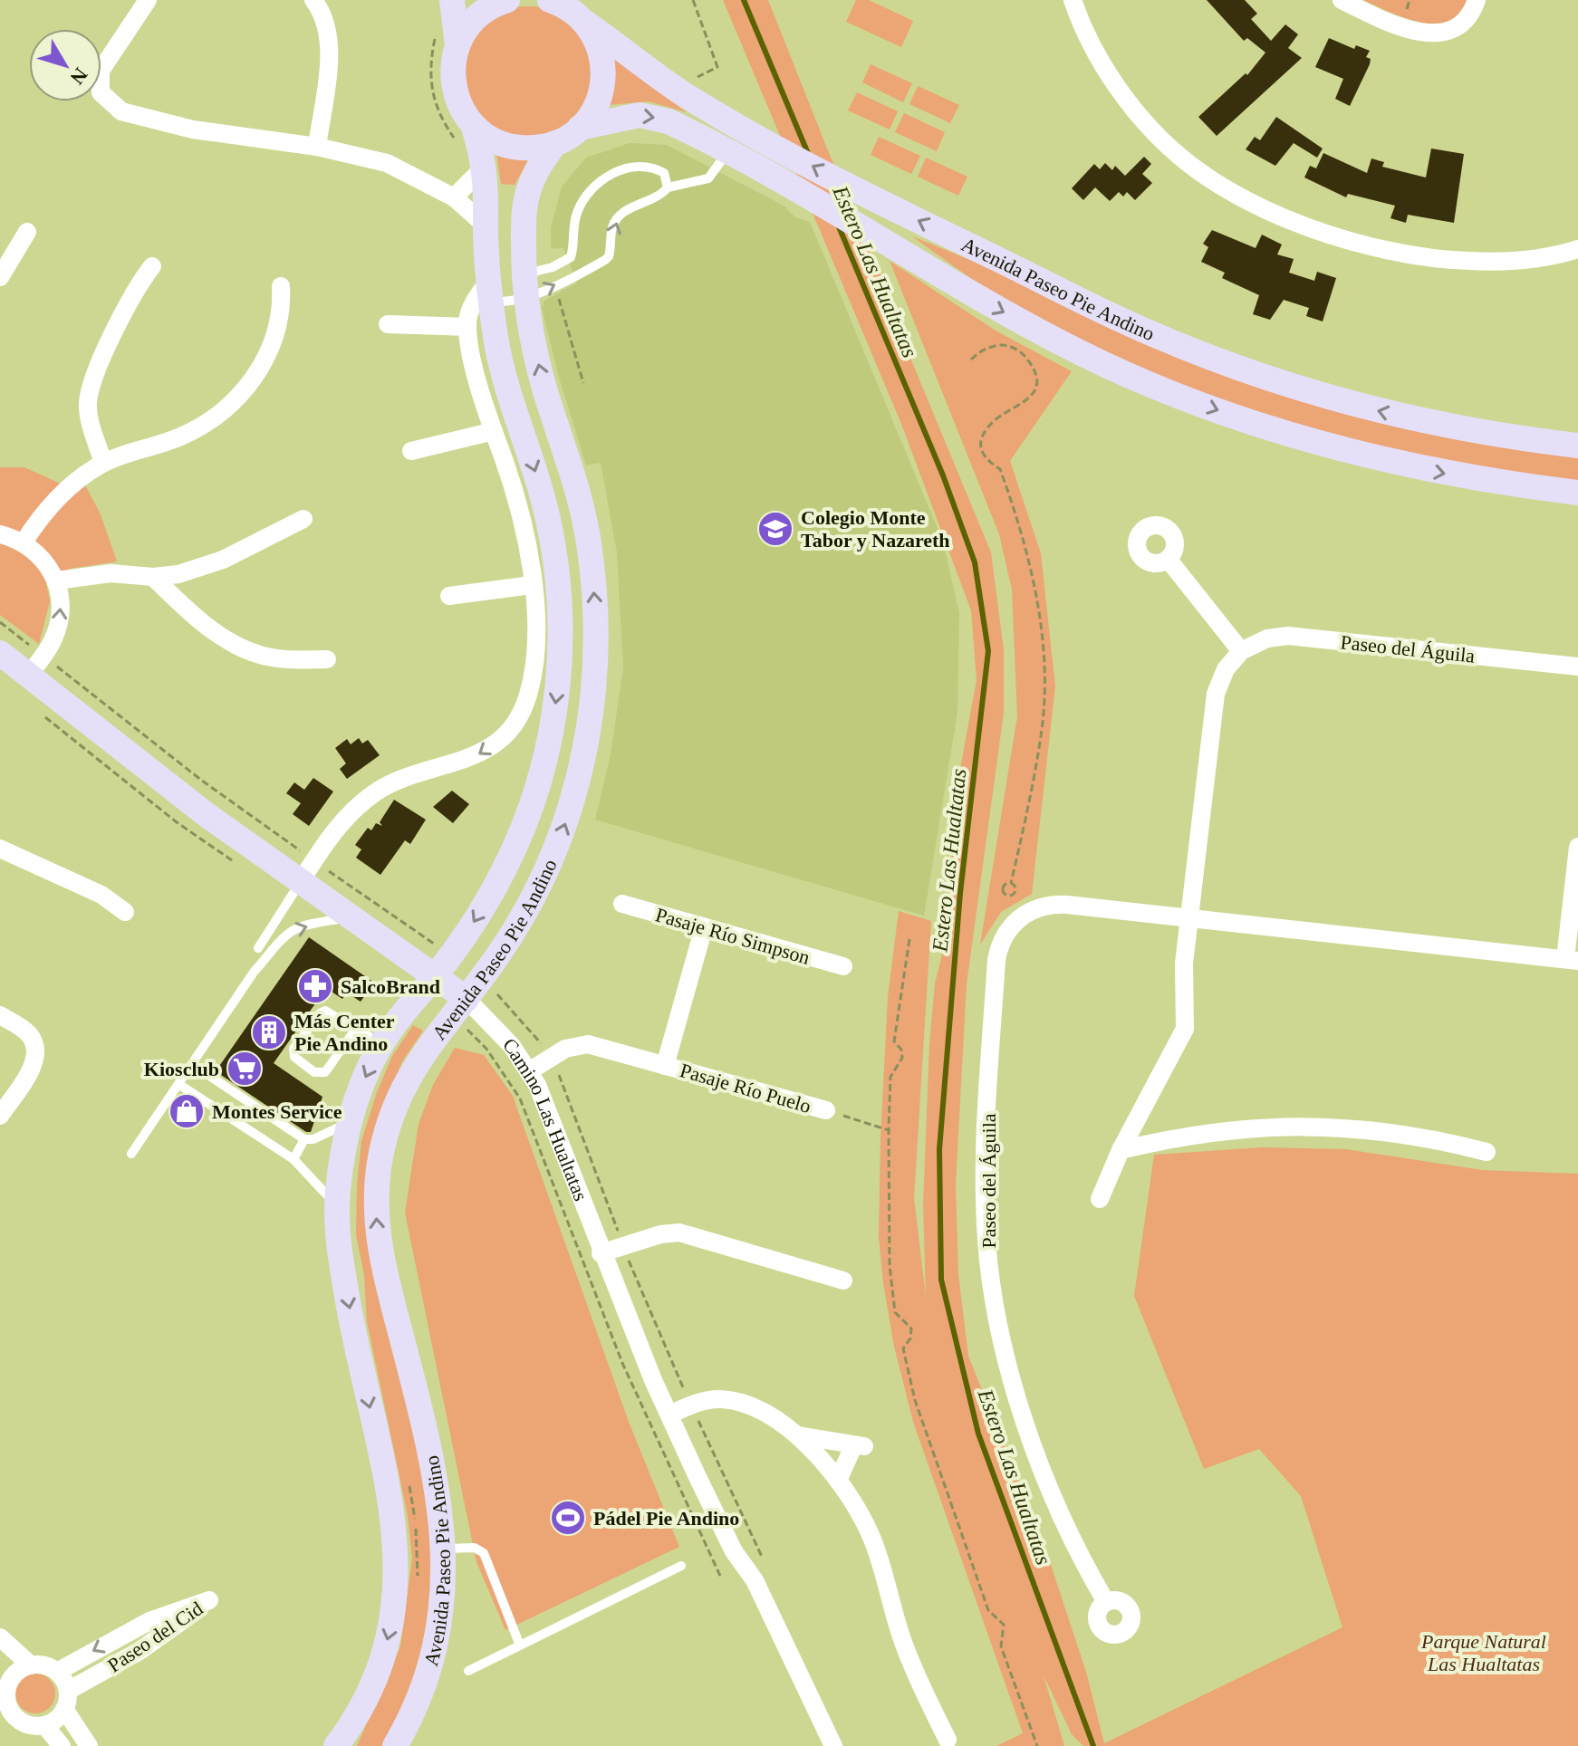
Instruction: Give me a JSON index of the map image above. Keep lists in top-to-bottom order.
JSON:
{
  "streets": {
    "street": [
      "Avenida Paseo Pie Andino",
      "Paseo del Águila",
      "Pasaje Río Simpson",
      "Pasaje Río Puelo",
      "Camino Las Hualtatas",
      "Paseo del Cid"
    ]
  },
  "crossings": [
    ["Avenida Paseo Pie Andino", "Camino Las Hualtatas"],
    ["Pasaje Río Simpson", "Pasaje Río Puelo"],
    ["Pasaje Río Puelo", "Camino Las Hualtatas"]
  ],
  "water": ["Estero Las Hualtatas"],
  "parks": ["Parque Natural Las Hualtatas"],
  "places": {
    "school or university": ["Colegio Monte Tabor y Nazareth"],
    "pharmacy": ["SalcoBrand"],
    "building": ["Más Center Pie Andino"],
    "supermarket": ["Kiosclub"],
    "shop": ["Montes Service"],
    "sports": ["Pádel Pie Andino"]
  },
  "north": "bottom right"
}
